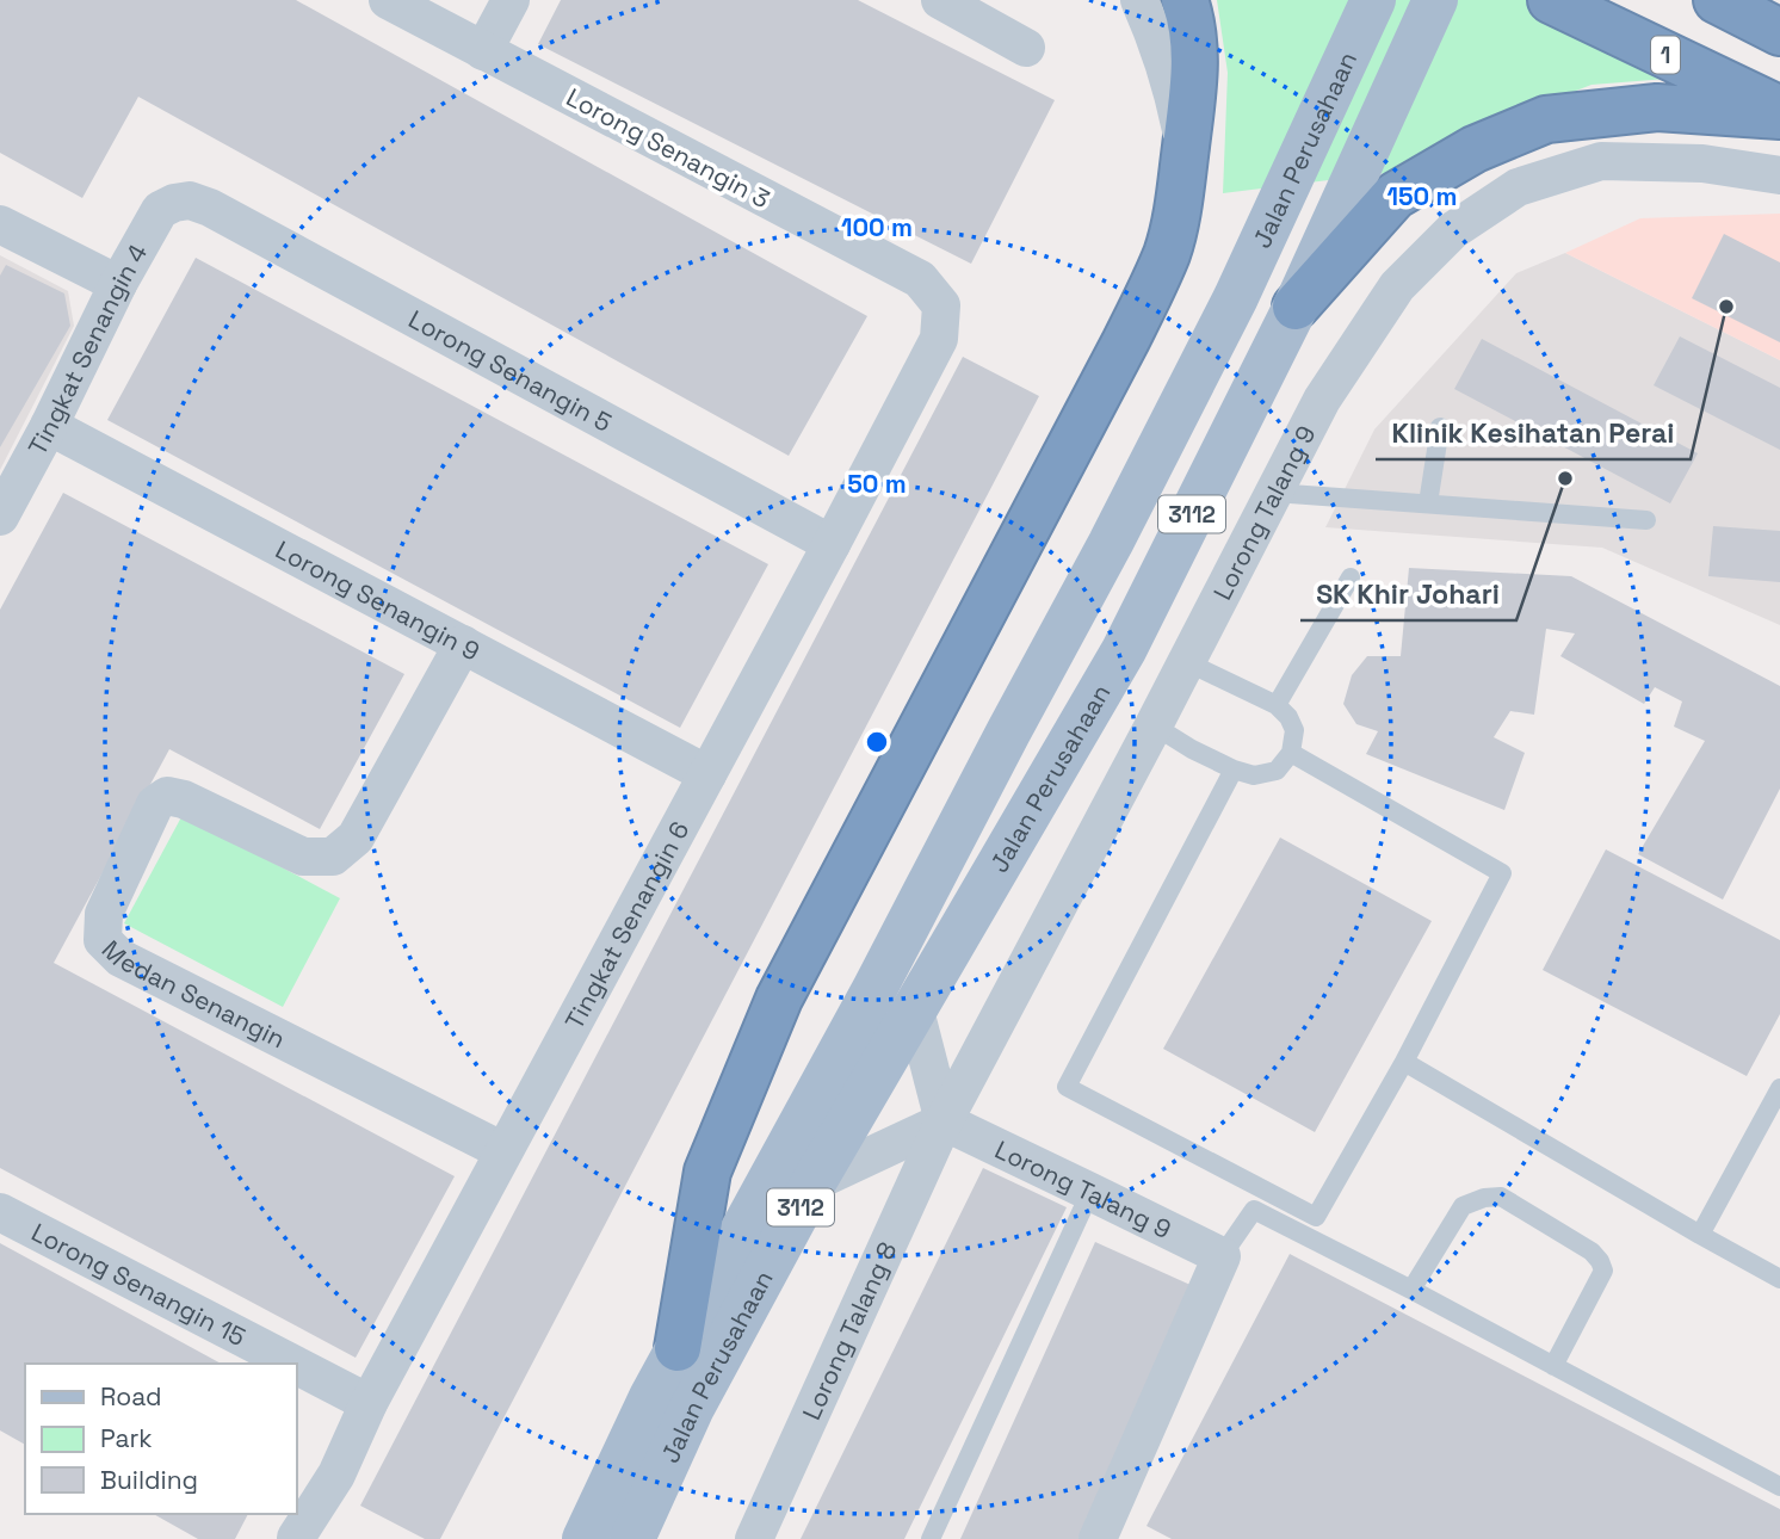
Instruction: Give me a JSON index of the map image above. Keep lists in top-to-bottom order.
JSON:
{
  "streets": {
    "highway": ["1"],
    "main road": ["Jalan Perusahaan", "3112"],
    "street": [
      "Lorong Senangin 3",
      "Tingkat Senangin 4",
      "Lorong Senangin 5",
      "Lorong Talang 9",
      "Lorong Senangin 9",
      "Tingkat Senangin 6",
      "Medan Senangin",
      "Lorong Senangin 15",
      "Lorong Talang 8"
    ]
  },
  "crossings": [
    ["Lorong Senangin 3", "Tingkat Senangin 6"],
    ["Tingkat Senangin 4", "Lorong Senangin 5"],
    ["Tingkat Senangin 4", "Lorong Senangin 9"],
    ["Lorong Senangin 5", "Tingkat Senangin 6"],
    ["Lorong Talang 9", "Lorong Talang 8"],
    ["Lorong Senangin 9", "Tingkat Senangin 6"],
    ["Lorong Senangin 9", "Medan Senangin"],
    ["Tingkat Senangin 6", "Medan Senangin"],
    ["Tingkat Senangin 6", "Lorong Senangin 15"]
  ],
  "places": ["Klinik Kesihatan Perai", "SK Khir Johari"],
  "legend": ["Road", "Park", "Building"],
  "rings": ["150 m", "100 m", "50 m"]
}
